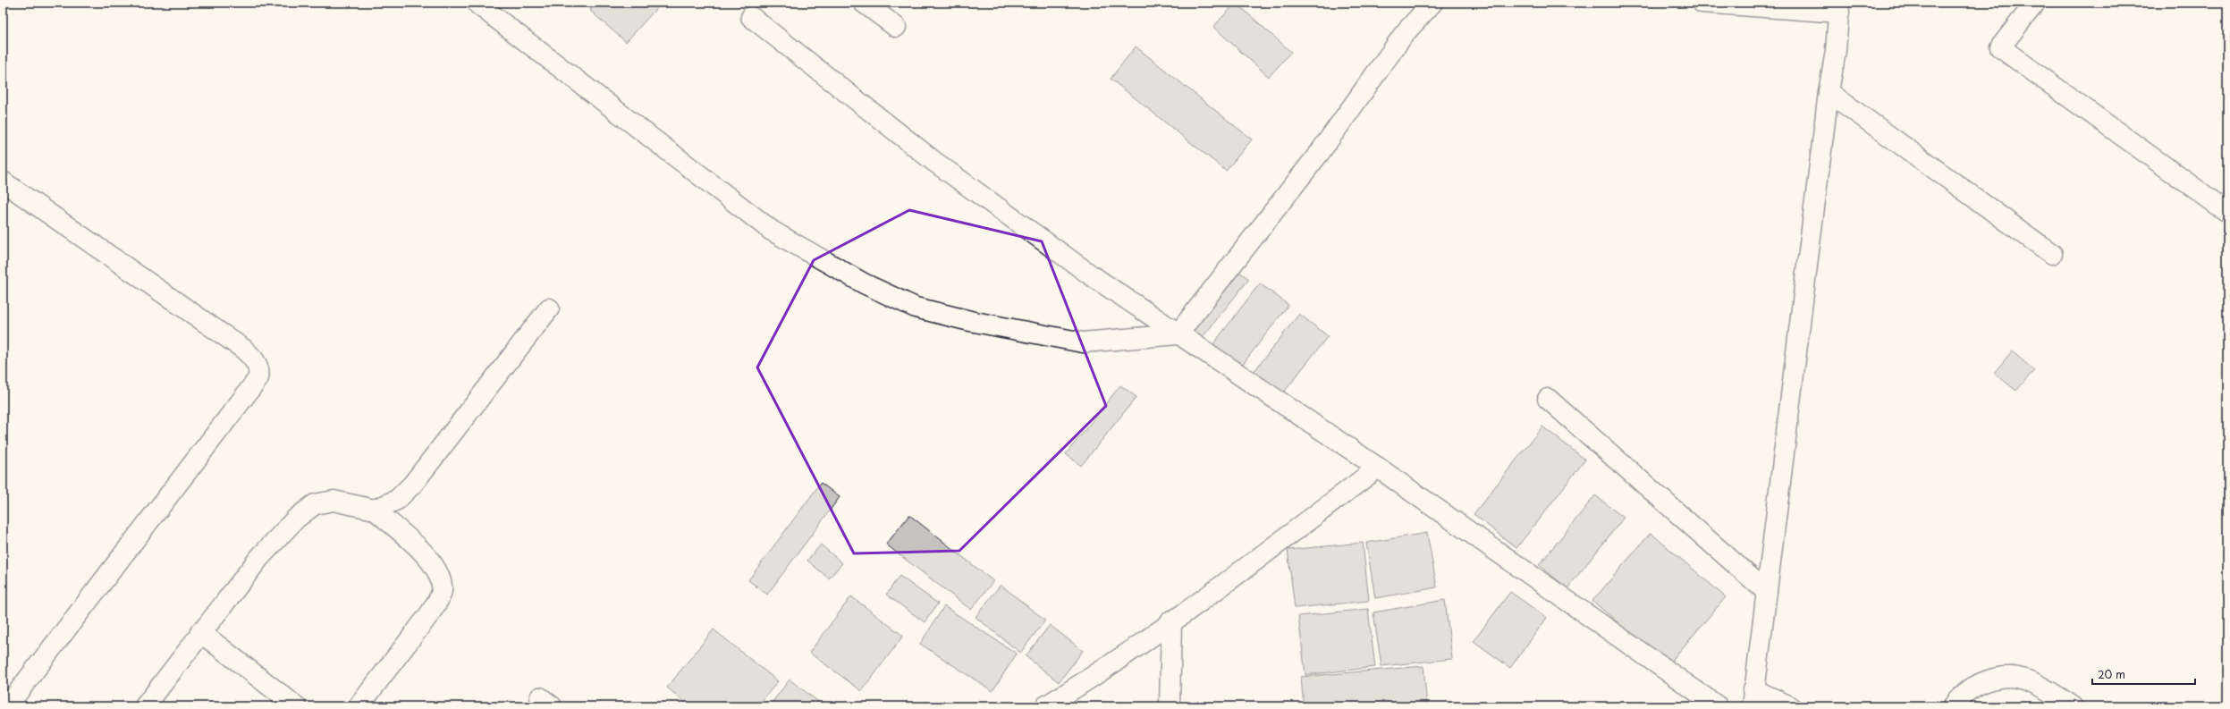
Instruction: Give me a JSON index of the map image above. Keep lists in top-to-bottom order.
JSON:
{
  "scale_bar": "20 m"
}
